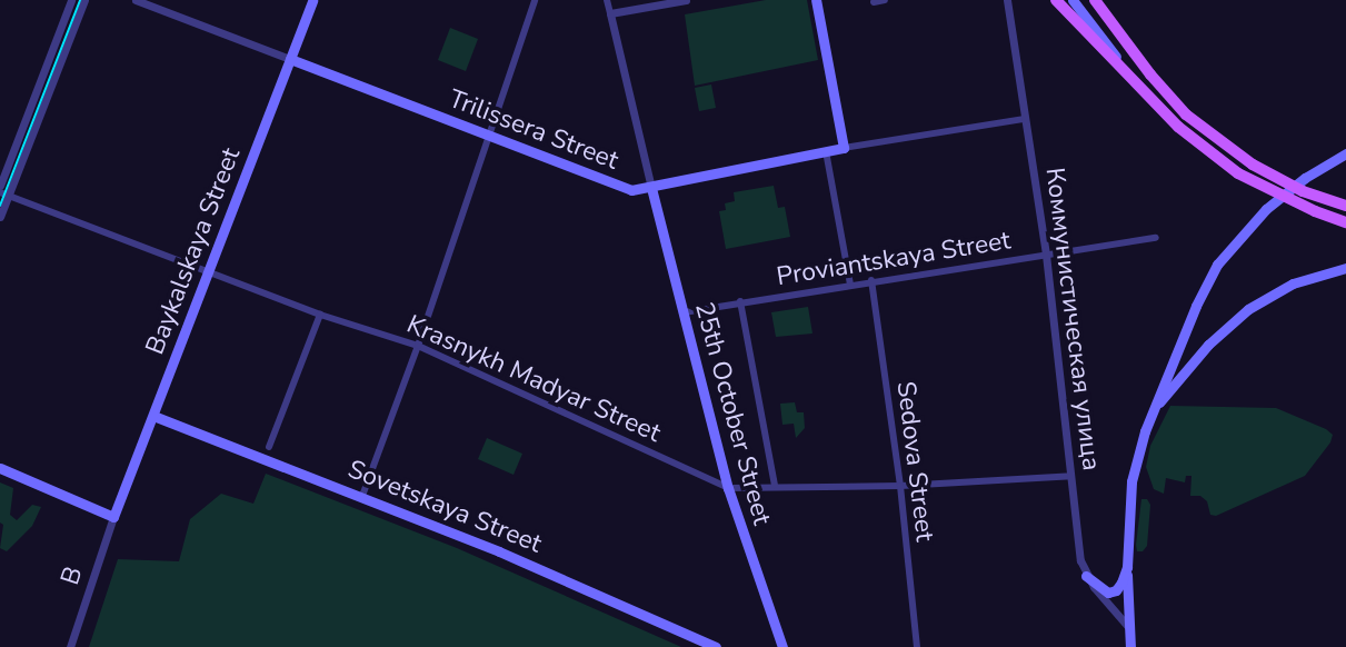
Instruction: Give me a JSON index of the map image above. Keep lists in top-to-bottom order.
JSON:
{
  "streets": {
    "main road": [
      "Trilissera Street",
      "Baykalskaya Street",
      "25th October Street",
      "Sovetskaya Street"
    ],
    "street": [
      "Proviantskaya Street",
      "Коммунистическая улица",
      "Krasnykh Madyar Street",
      "Sedova Street",
      "B"
    ]
  },
  "crossings": [
    ["Trilissera Street", "Baykalskaya Street"],
    ["Trilissera Street", "Коммунистическая улица"],
    ["Trilissera Street", "25th October Street"],
    ["Baykalskaya Street", "Krasnykh Madyar Street"],
    ["Baykalskaya Street", "Sovetskaya Street"],
    ["Baykalskaya Street", "B"],
    ["Proviantskaya Street", "Коммунистическая улица"],
    ["Proviantskaya Street", "25th October Street"],
    ["Proviantskaya Street", "Sedova Street"],
    ["Коммунистическая улица", "Krasnykh Madyar Street"],
    ["Krasnykh Madyar Street", "25th October Street"],
    ["Krasnykh Madyar Street", "Sedova Street"]
  ]
}
